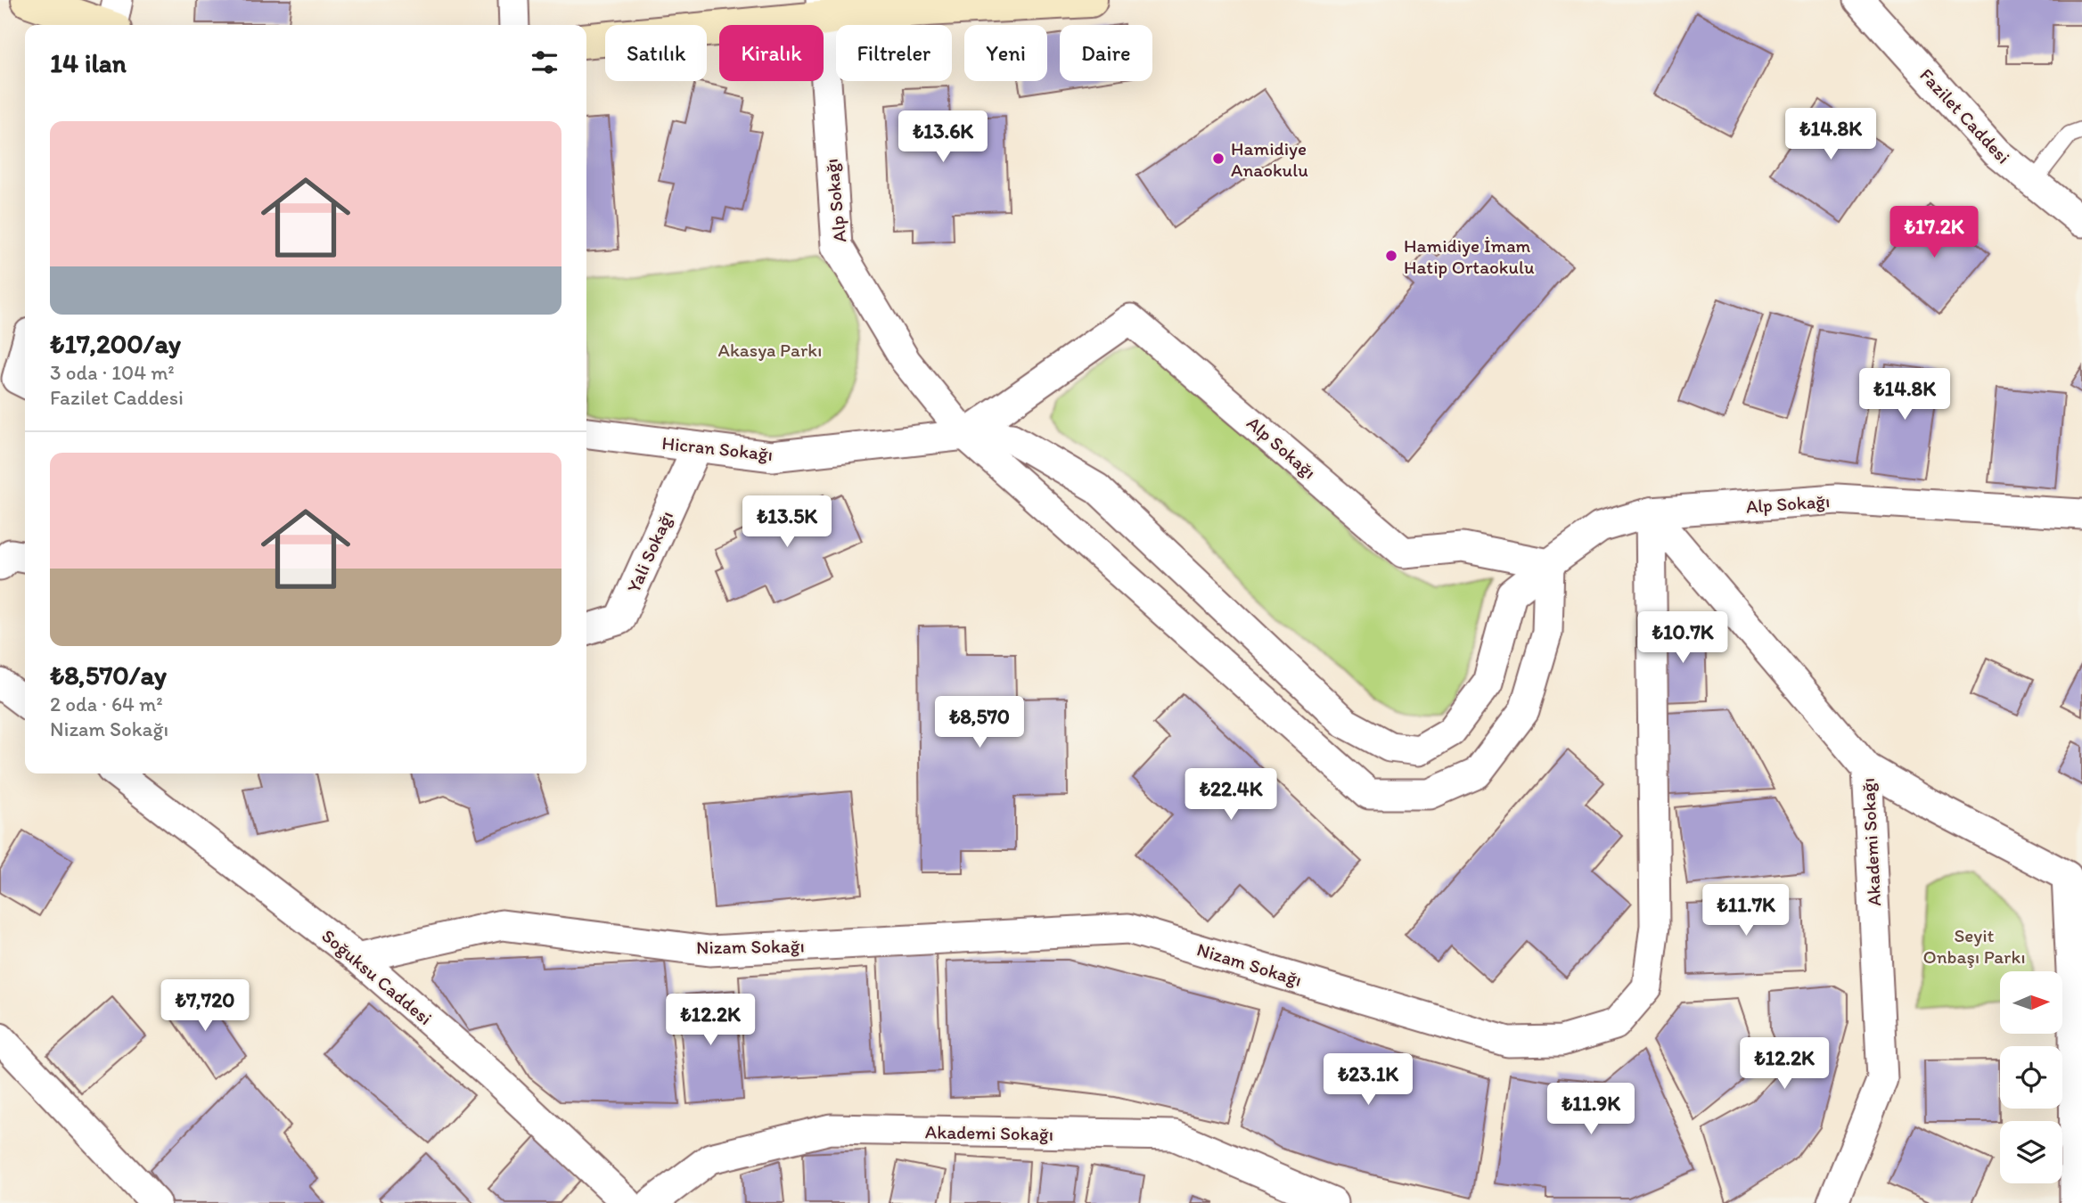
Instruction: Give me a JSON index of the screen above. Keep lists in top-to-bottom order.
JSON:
{
  "streets": {
    "street": [
      "Fazilet Caddesi",
      "Alp Sokağı",
      "Hicran Sokağı",
      "Yali Sokağı",
      "Akademi Sokağı",
      "Nizam Sokağı",
      "Soğuksu Caddesi"
    ]
  },
  "crossings": [
    ["Alp Sokağı", "Hicran Sokağı"],
    ["Alp Sokağı", "Akademi Sokağı"],
    ["Alp Sokağı", "Nizam Sokağı"],
    ["Hicran Sokağı", "Yali Sokağı"],
    ["Akademi Sokağı", "Nizam Sokağı"],
    ["Nizam Sokağı", "Soğuksu Caddesi"]
  ],
  "parks": ["Akasya Parkı", "Seyit Onbaşı Parkı"],
  "places": ["Hamidiye Anaokulu", "Hamidiye İmam Hatip Ortaokulu"],
  "north": "right",
  "page": {
    "chip": [
      "Satılık",
      "Kiralık",
      "Filtreler",
      "Yeni",
      "Daire"
    ],
    "heading": "14 ilan",
    "list": [
      {
        "name": "₺17,200/ay",
        "note": "3 oda · 104 m² · Fazilet Caddesi"
      },
      {
        "name": "₺8,570/ay",
        "note": "2 oda · 64 m² · Nizam Sokağı"
      }
    ],
    "price": [
      "₺14.8K",
      "₺13.6K",
      "₺17.2K",
      "₺14.8K",
      "₺13.5K",
      "₺10.7K",
      "₺8,570",
      "₺22.4K",
      "₺11.7K",
      "₺7,720",
      "₺12.2K",
      "₺12.2K",
      "₺23.1K",
      "₺11.9K"
    ]
  }
}
